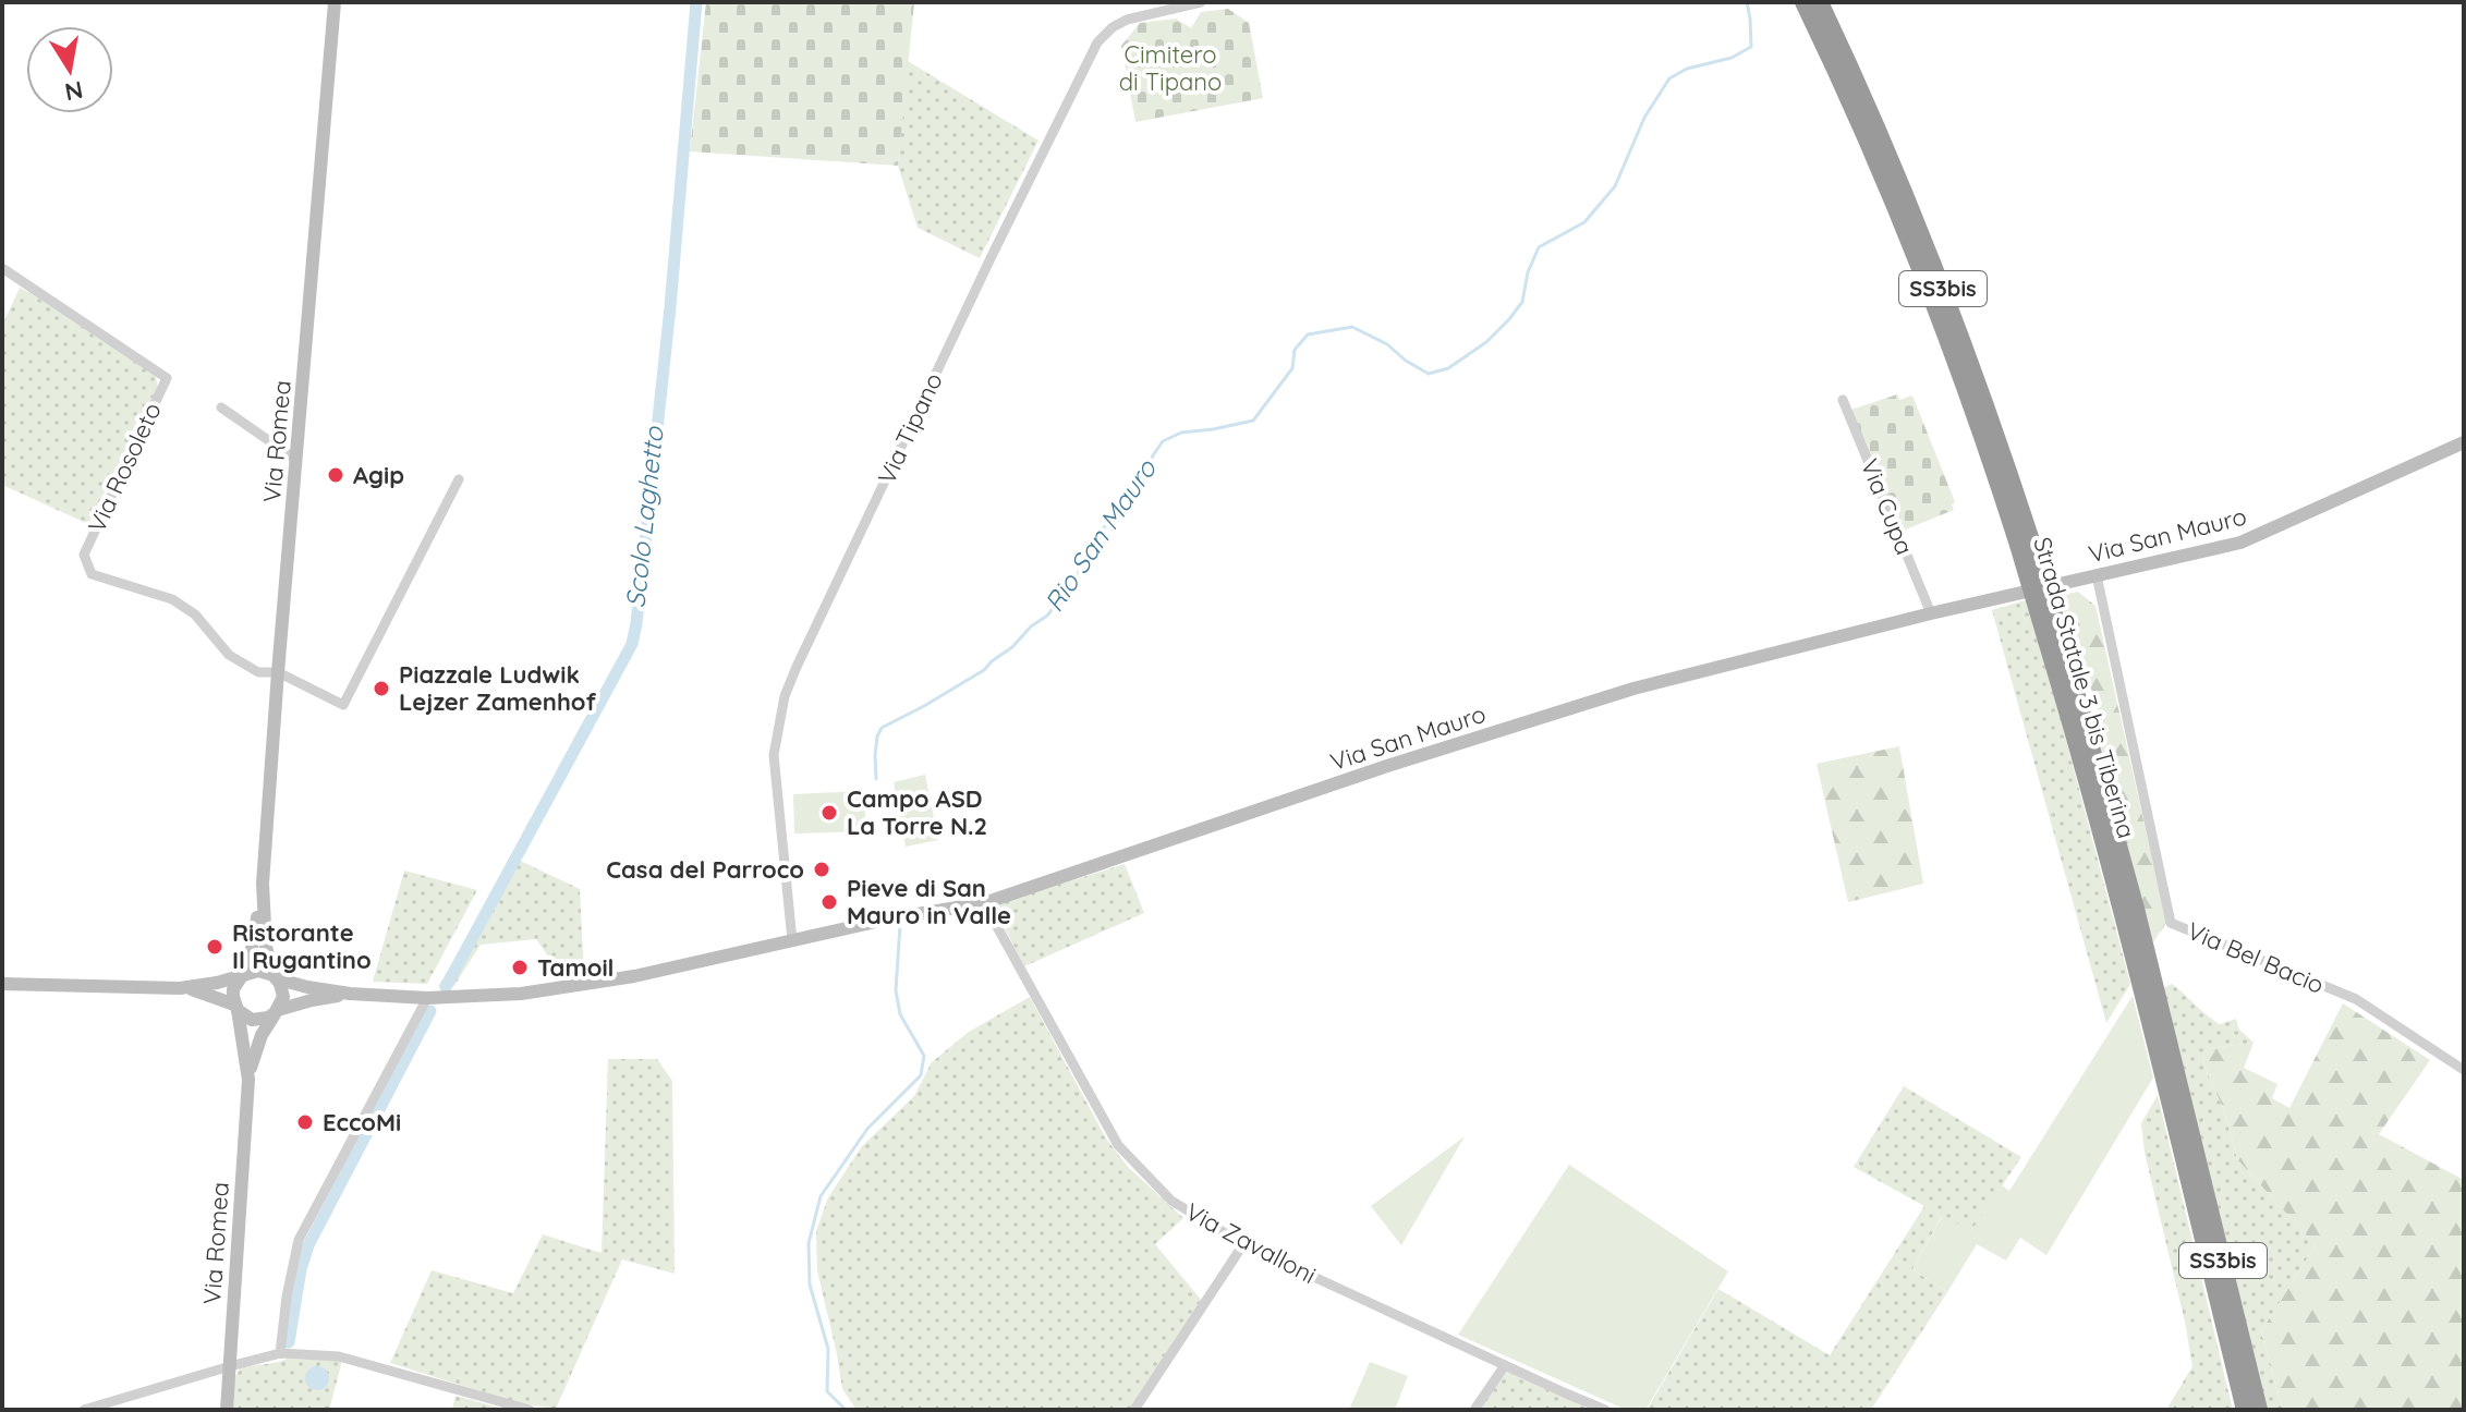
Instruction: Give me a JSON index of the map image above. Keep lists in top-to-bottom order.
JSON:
{
  "streets": {
    "highway": ["SS3bis", "Strada Statale 3 bis Tiberina"],
    "main road": ["Via Romea", "Via San Mauro"],
    "street": [
      "Via Tipano",
      "Via Rosoleto",
      "Via Cupa",
      "Via Bel Bacio",
      "Via Zavalloni"
    ]
  },
  "crossings": [
    ["Via Tipano", "Via San Mauro"],
    ["Via Romea", "Via Rosoleto"],
    ["Via Romea", "Via San Mauro"],
    ["Via Cupa", "Via San Mauro"],
    ["Via San Mauro", "Via Bel Bacio"],
    ["Via San Mauro", "Via Zavalloni"]
  ],
  "water": ["Scolo Laghetto", "Rio San Mauro"],
  "parks": ["Cimitero di Tipano"],
  "places": [
    "Agip",
    "Piazzale Ludwik Lejzer Zamenhof",
    "Campo ASD La Torre N.2",
    "Casa del Parroco",
    "Pieve di San Mauro in Valle",
    "Ristorante Il Rugantino",
    "Tamoil",
    "EccoMi"
  ],
  "north": "bottom"
}
